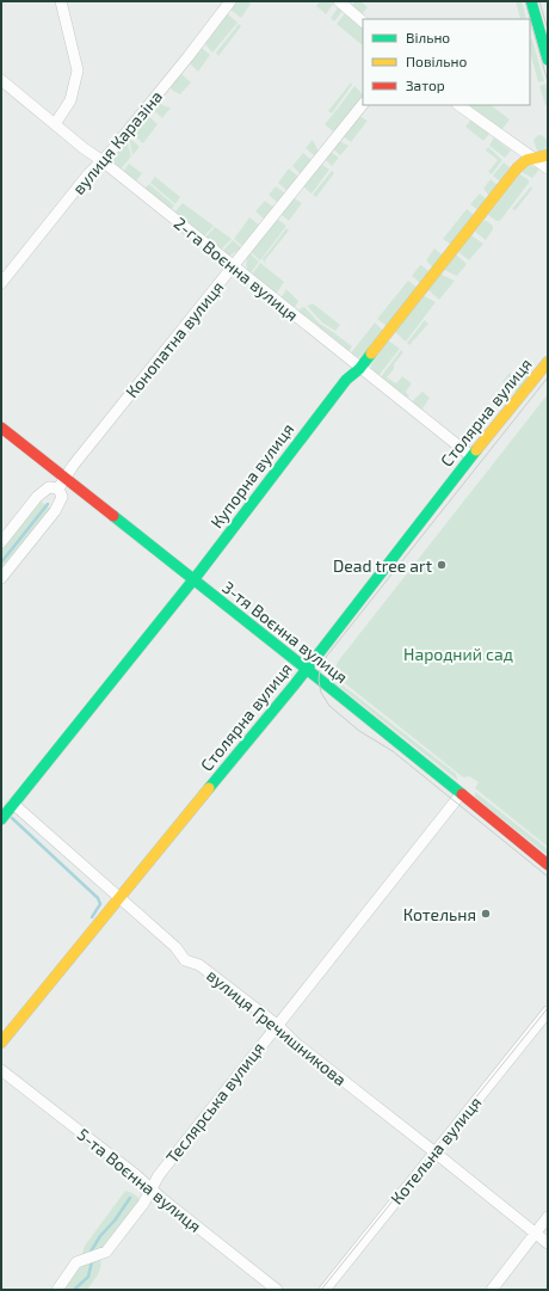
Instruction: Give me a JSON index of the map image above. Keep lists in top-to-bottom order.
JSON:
{
  "streets": {
    "street": [
      "вулиця Каразіна",
      "2-га Воєнна вулиця",
      "Конопатна вулиця",
      "Столярна вулиця",
      "Купорна вулиця",
      "3-тя Воєнна вулиця",
      "вулиця Гречишникова",
      "Теслярська вулиця",
      "Котельна вулиця",
      "5-та Воєнна вулиця"
    ]
  },
  "crossings": [
    ["вулиця Каразіна", "2-га Воєнна вулиця"],
    ["2-га Воєнна вулиця", "Конопатна вулиця"],
    ["2-га Воєнна вулиця", "Столярна вулиця"],
    ["2-га Воєнна вулиця", "Купорна вулиця"],
    ["Конопатна вулиця", "3-тя Воєнна вулиця"],
    ["Столярна вулиця", "3-тя Воєнна вулиця"],
    ["Столярна вулиця", "вулиця Гречишникова"],
    ["Купорна вулиця", "3-тя Воєнна вулиця"],
    ["Купорна вулиця", "вулиця Гречишникова"],
    ["3-тя Воєнна вулиця", "Теслярська вулиця"],
    ["вулиця Гречишникова", "Теслярська вулиця"],
    ["вулиця Гречишникова", "Котельна вулиця"],
    ["Теслярська вулиця", "5-та Воєнна вулиця"]
  ],
  "parks": ["Народний сад"],
  "places": ["Dead tree art", "Котельня"],
  "legend": ["Вільно", "Повільно", "Затор"]
}
